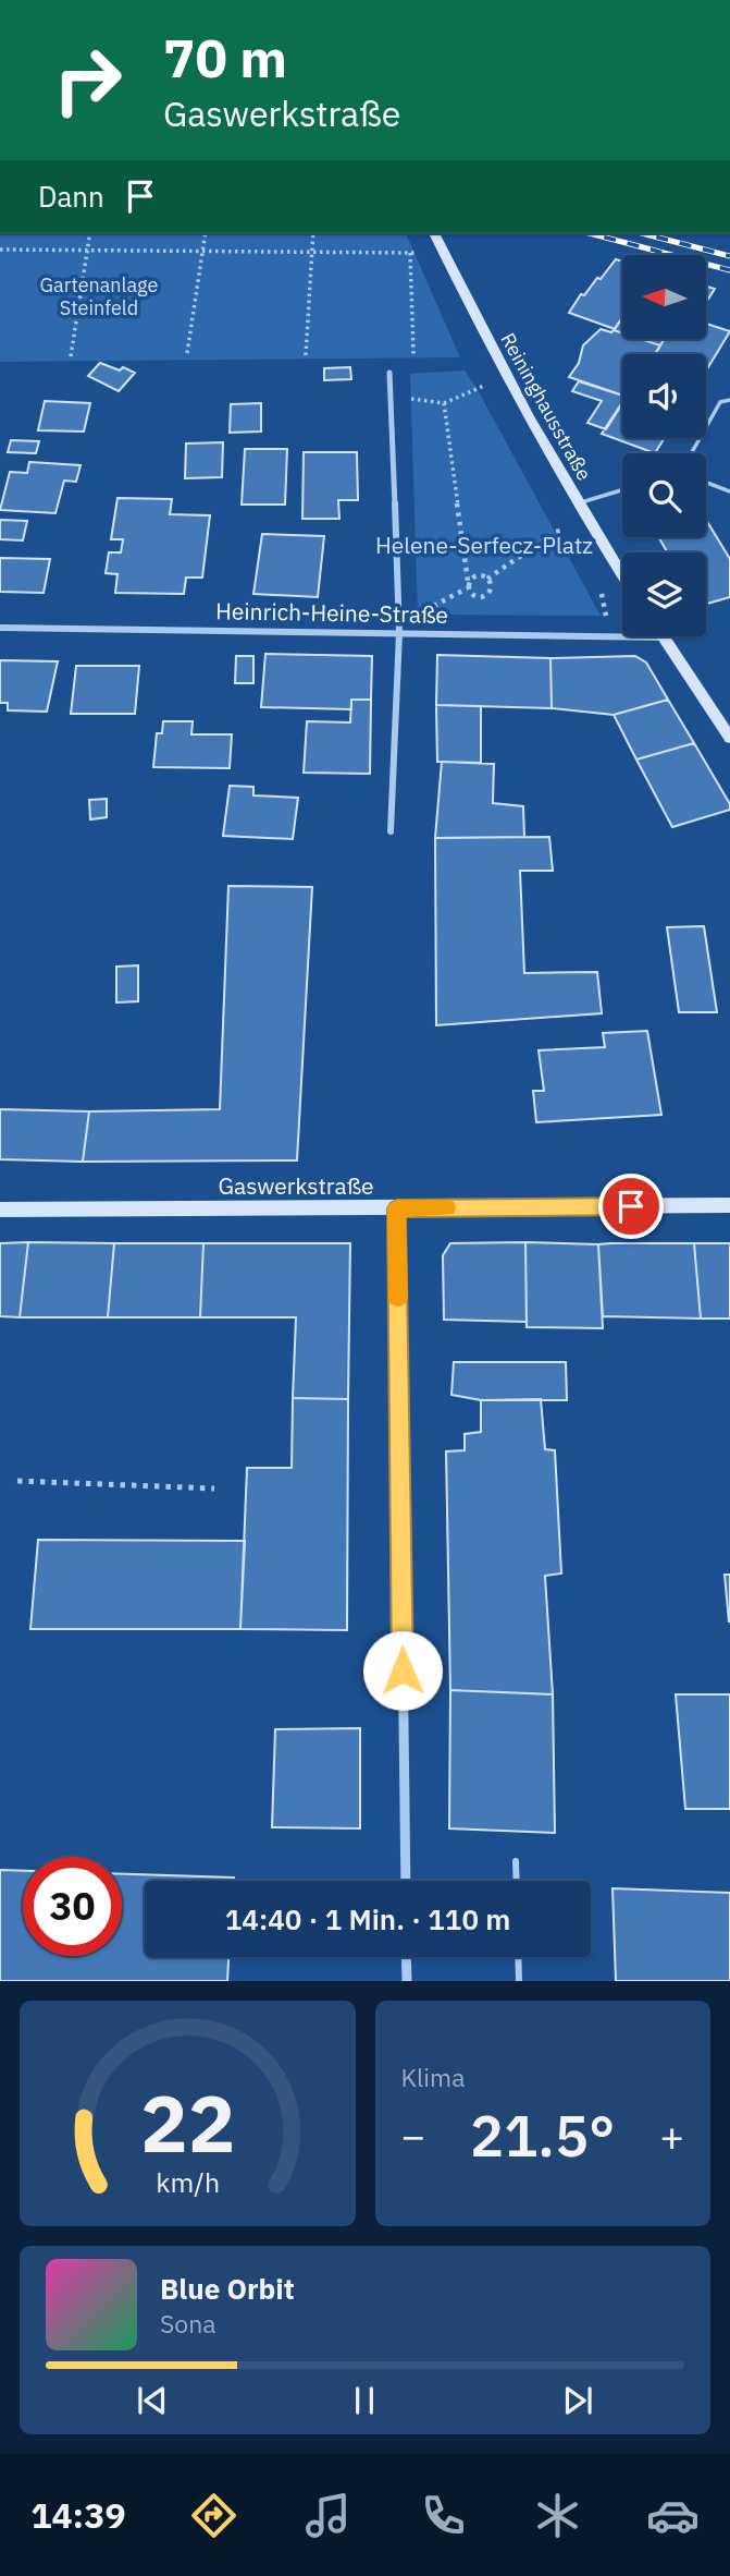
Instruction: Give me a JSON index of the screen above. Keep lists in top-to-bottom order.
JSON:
{
  "streets": {
    "main road": ["Reininghausstraße", "Gaswerkstraße"],
    "street": ["Heinrich-Heine-Straße"]
  },
  "parks": ["Gartenanlage Steinfeld", "Helene-Serfecz-Platz"],
  "north": "left",
  "page": {
    "turn": ["70 m", "Gaswerkstraße"],
    "then": "Dann",
    "limit": "30",
    "trip": "14:40 · 1 Min. · 110 m",
    "tile": "Klima",
    "heat": ["−", "21.5°", "+"],
    "song": ["Blue Orbit", "Sona"],
    "tabs": "14:39",
    "gauge": ["22", "km/h"]
  }
}
